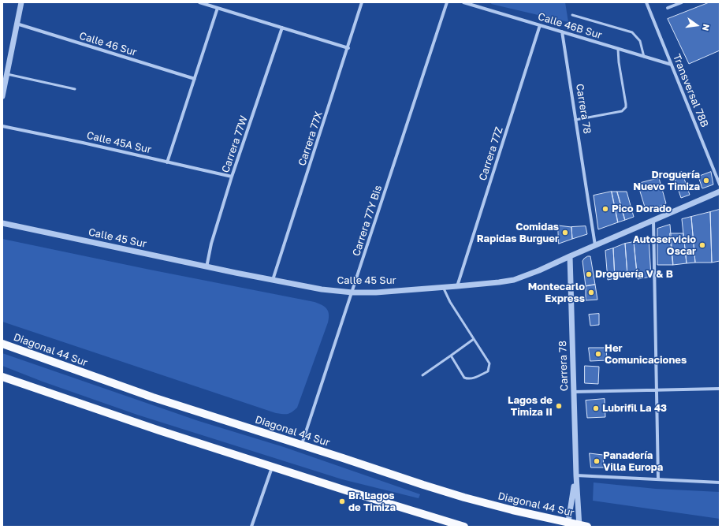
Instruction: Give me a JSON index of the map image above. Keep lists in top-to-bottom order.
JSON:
{
  "streets": {
    "main road": ["Diagonal 44 Sur"],
    "street": [
      "Calle 46B Sur",
      "Calle 46 Sur",
      "Transversal 78B",
      "Carrera 78",
      "Carrera 77X",
      "Calle 45A Sur",
      "Carrera 77W",
      "Carrera 77Z",
      "Carrera 77Y Bis",
      "Calle 45 Sur"
    ]
  },
  "crossings": [
    ["Calle 46B Sur", "Transversal 78B"],
    ["Calle 46B Sur", "Carrera 78"],
    ["Calle 46B Sur", "Carrera 77Z"],
    ["Carrera 78", "Calle 45 Sur"],
    ["Carrera 78", "Diagonal 44 Sur"],
    ["Carrera 77X", "Calle 45 Sur"],
    ["Calle 45A Sur", "Carrera 77W"],
    ["Carrera 77W", "Calle 45 Sur"],
    ["Carrera 77Z", "Calle 45 Sur"],
    ["Carrera 77Y Bis", "Calle 45 Sur"],
    ["Carrera 77Y Bis", "Diagonal 44 Sur"]
  ],
  "places": [
    "Droguería Nuevo Timiza",
    "Pico Dorado",
    "Comidas Rapidas Burguer",
    "Autoservicio Oscar",
    "Droguería V & B",
    "Montecarlo Express",
    "Her Comunicaciones",
    "Lagos de Timiza II",
    "Lubrifil La 43",
    "Panadería Villa Europa",
    "Br. Lagos de Timiza"
  ],
  "north": "right"
}
